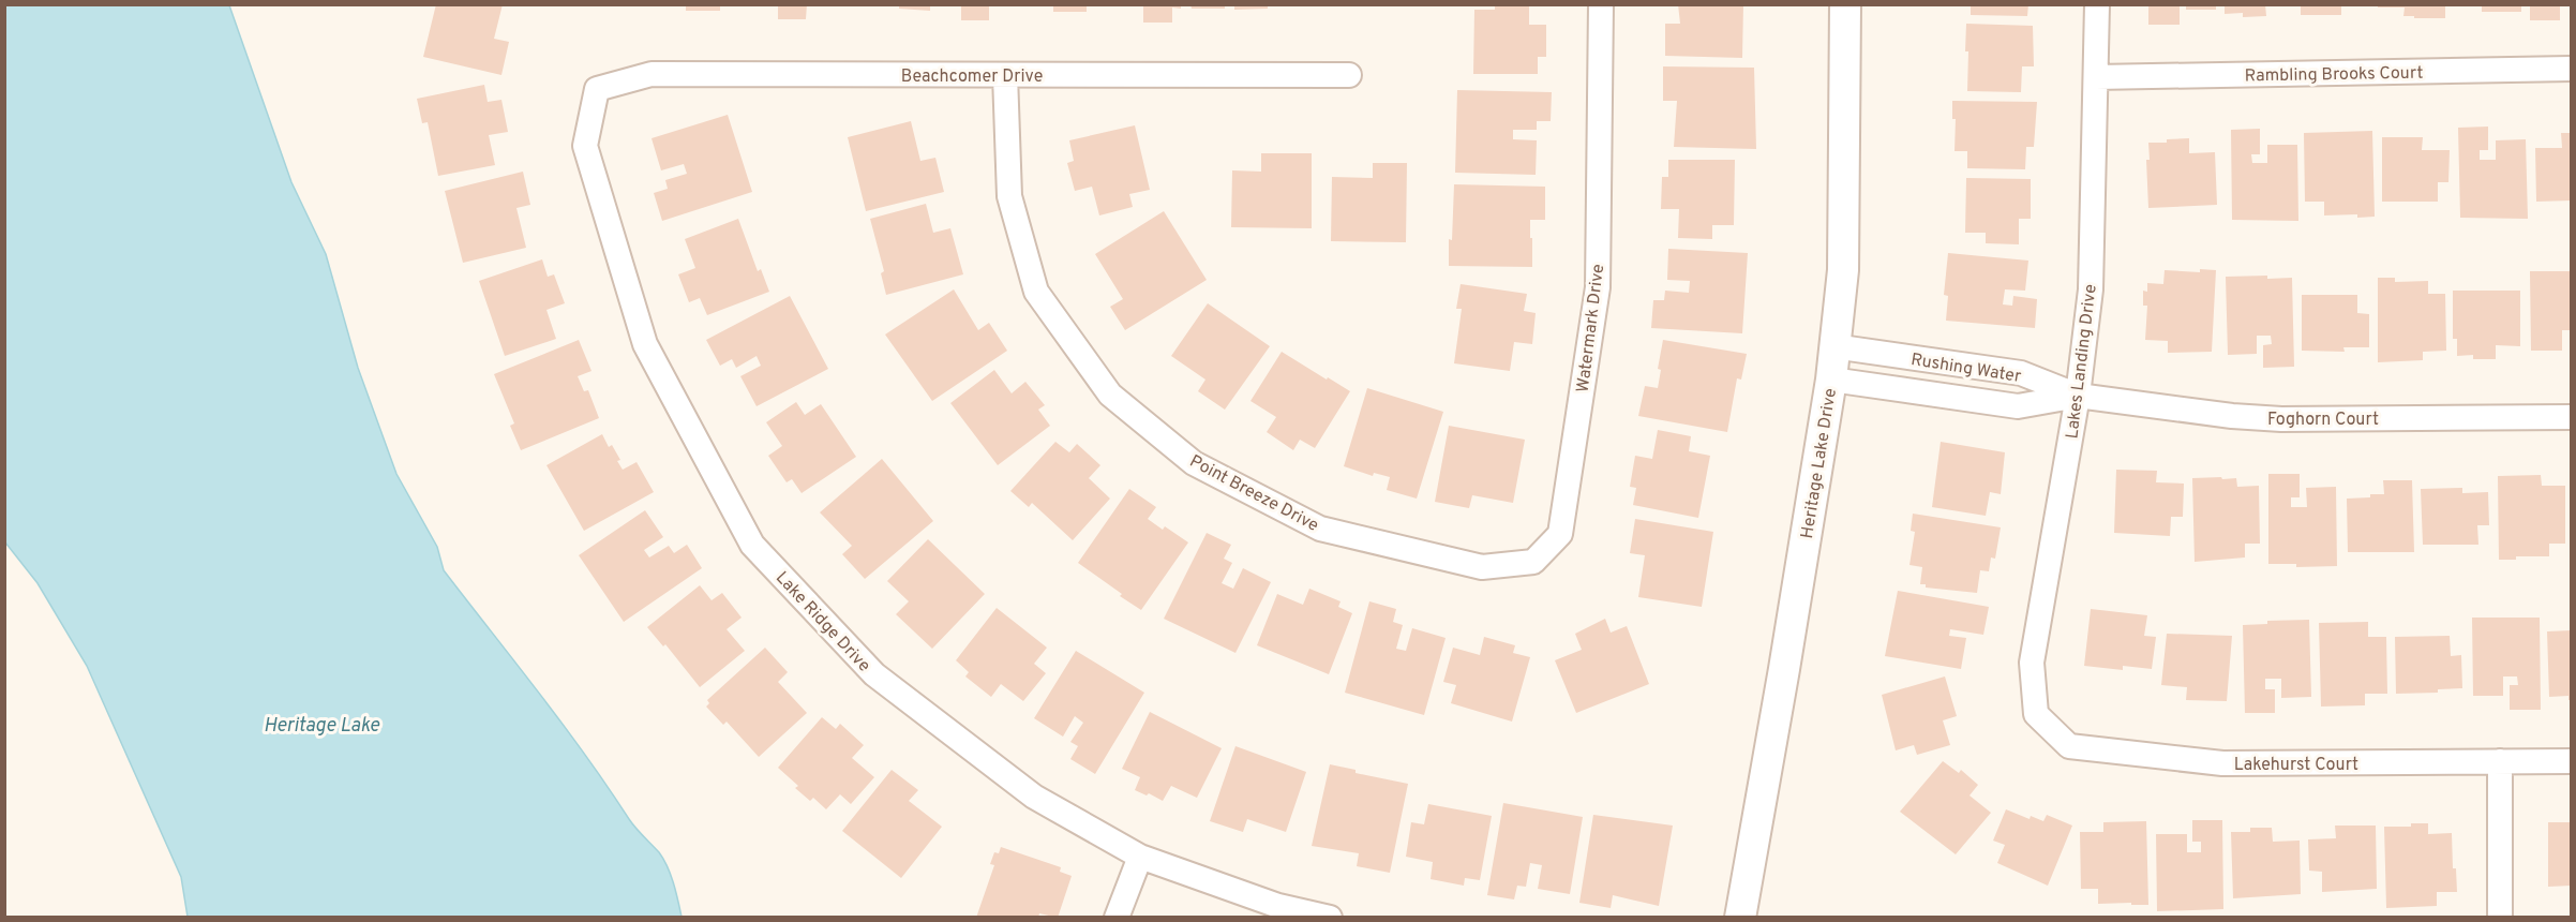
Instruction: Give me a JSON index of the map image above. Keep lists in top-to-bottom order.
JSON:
{
  "streets": {
    "street": [
      "Rambling Brooks Court",
      "Beachcomer Drive",
      "Watermark Drive",
      "Lakes Landing Drive",
      "Rushing Water",
      "Foghorn Court",
      "Heritage Lake Drive",
      "Point Breeze Drive",
      "Lake Ridge Drive",
      "Lakehurst Court"
    ]
  },
  "crossings": [
    ["Rambling Brooks Court", "Lakes Landing Drive"],
    ["Beachcomer Drive", "Point Breeze Drive"],
    ["Beachcomer Drive", "Lake Ridge Drive"],
    ["Watermark Drive", "Point Breeze Drive"],
    ["Lakes Landing Drive", "Rushing Water"],
    ["Lakes Landing Drive", "Foghorn Court"],
    ["Lakes Landing Drive", "Lakehurst Court"],
    ["Rushing Water", "Foghorn Court"],
    ["Rushing Water", "Heritage Lake Drive"]
  ],
  "water": ["Heritage Lake"]
}
